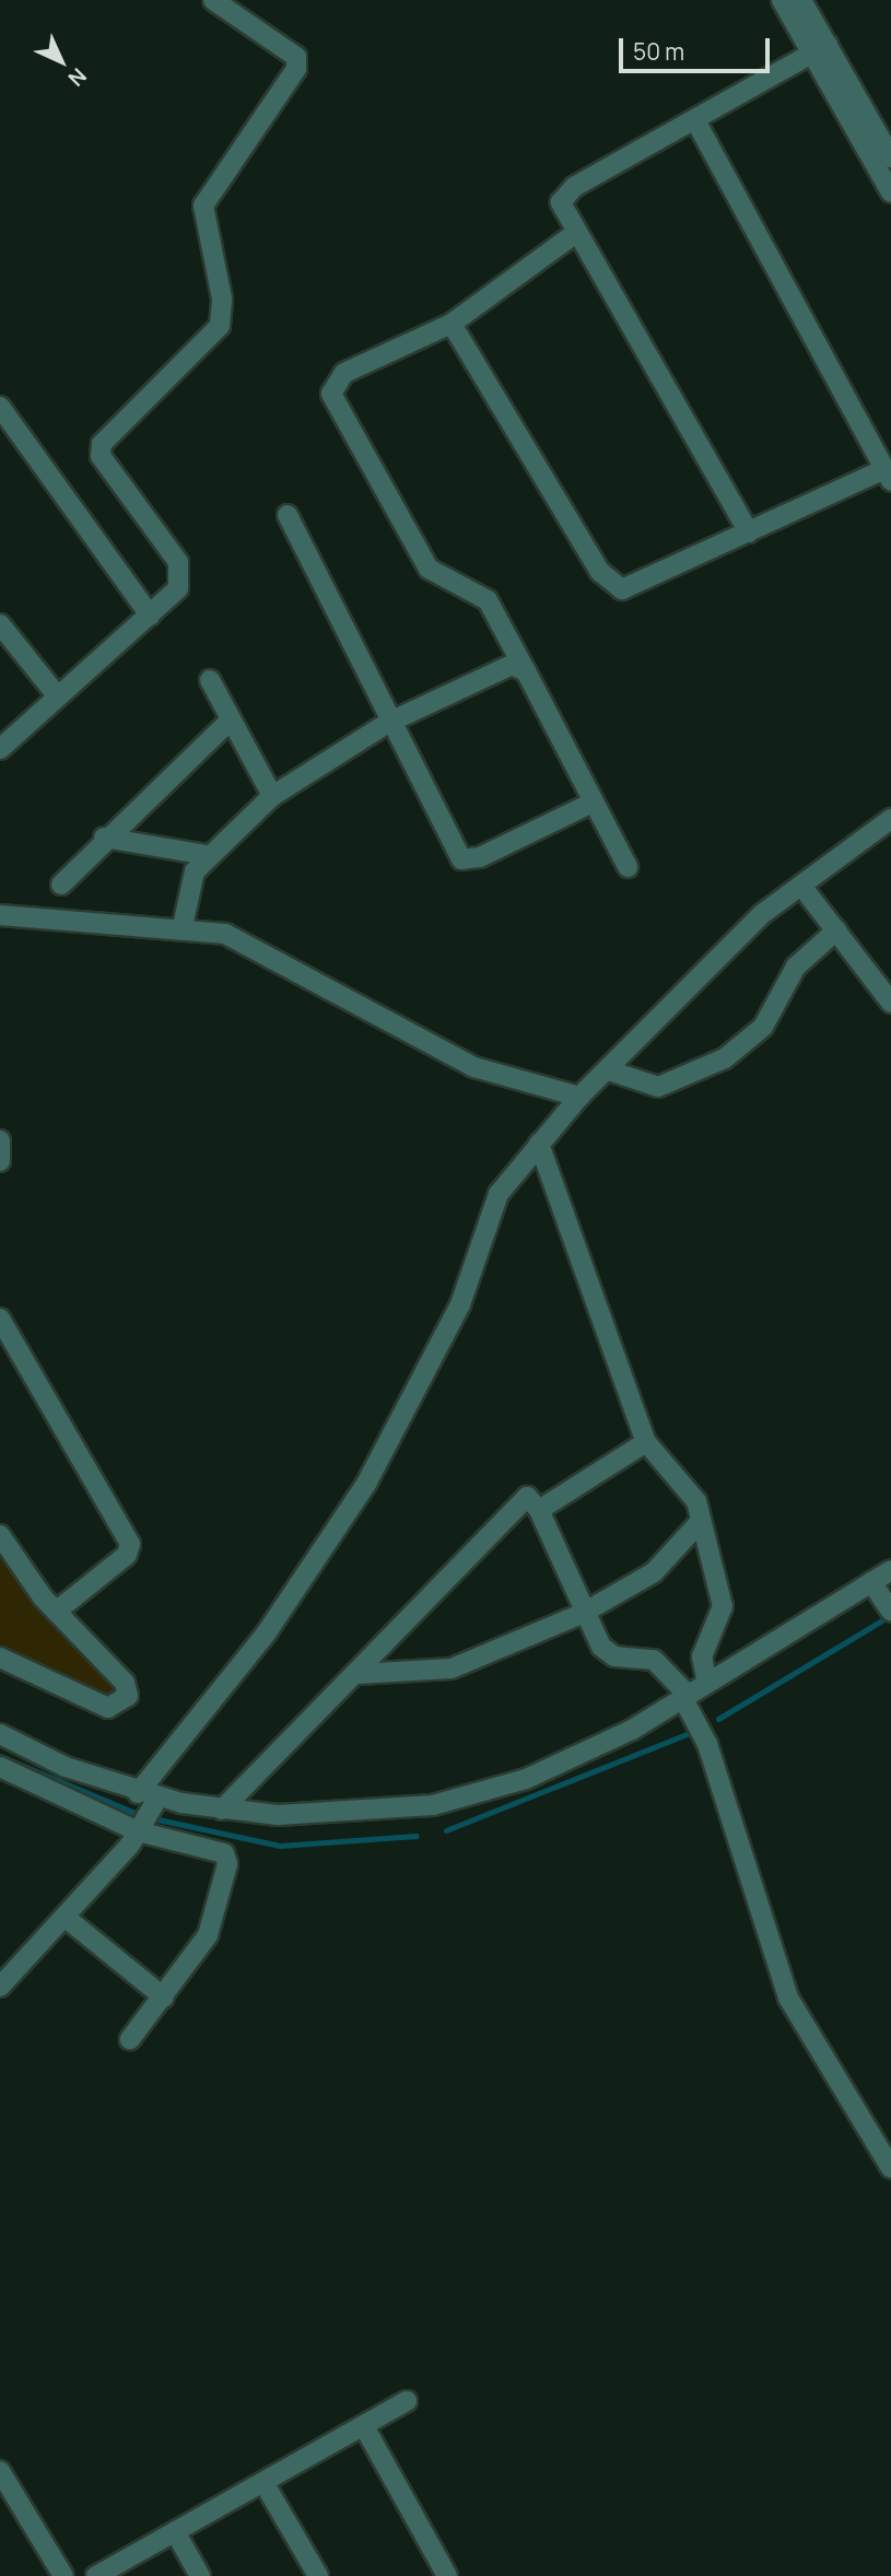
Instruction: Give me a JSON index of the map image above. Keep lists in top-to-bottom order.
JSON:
{
  "scale_bar": "50 m",
  "north": "bottom right"
}
